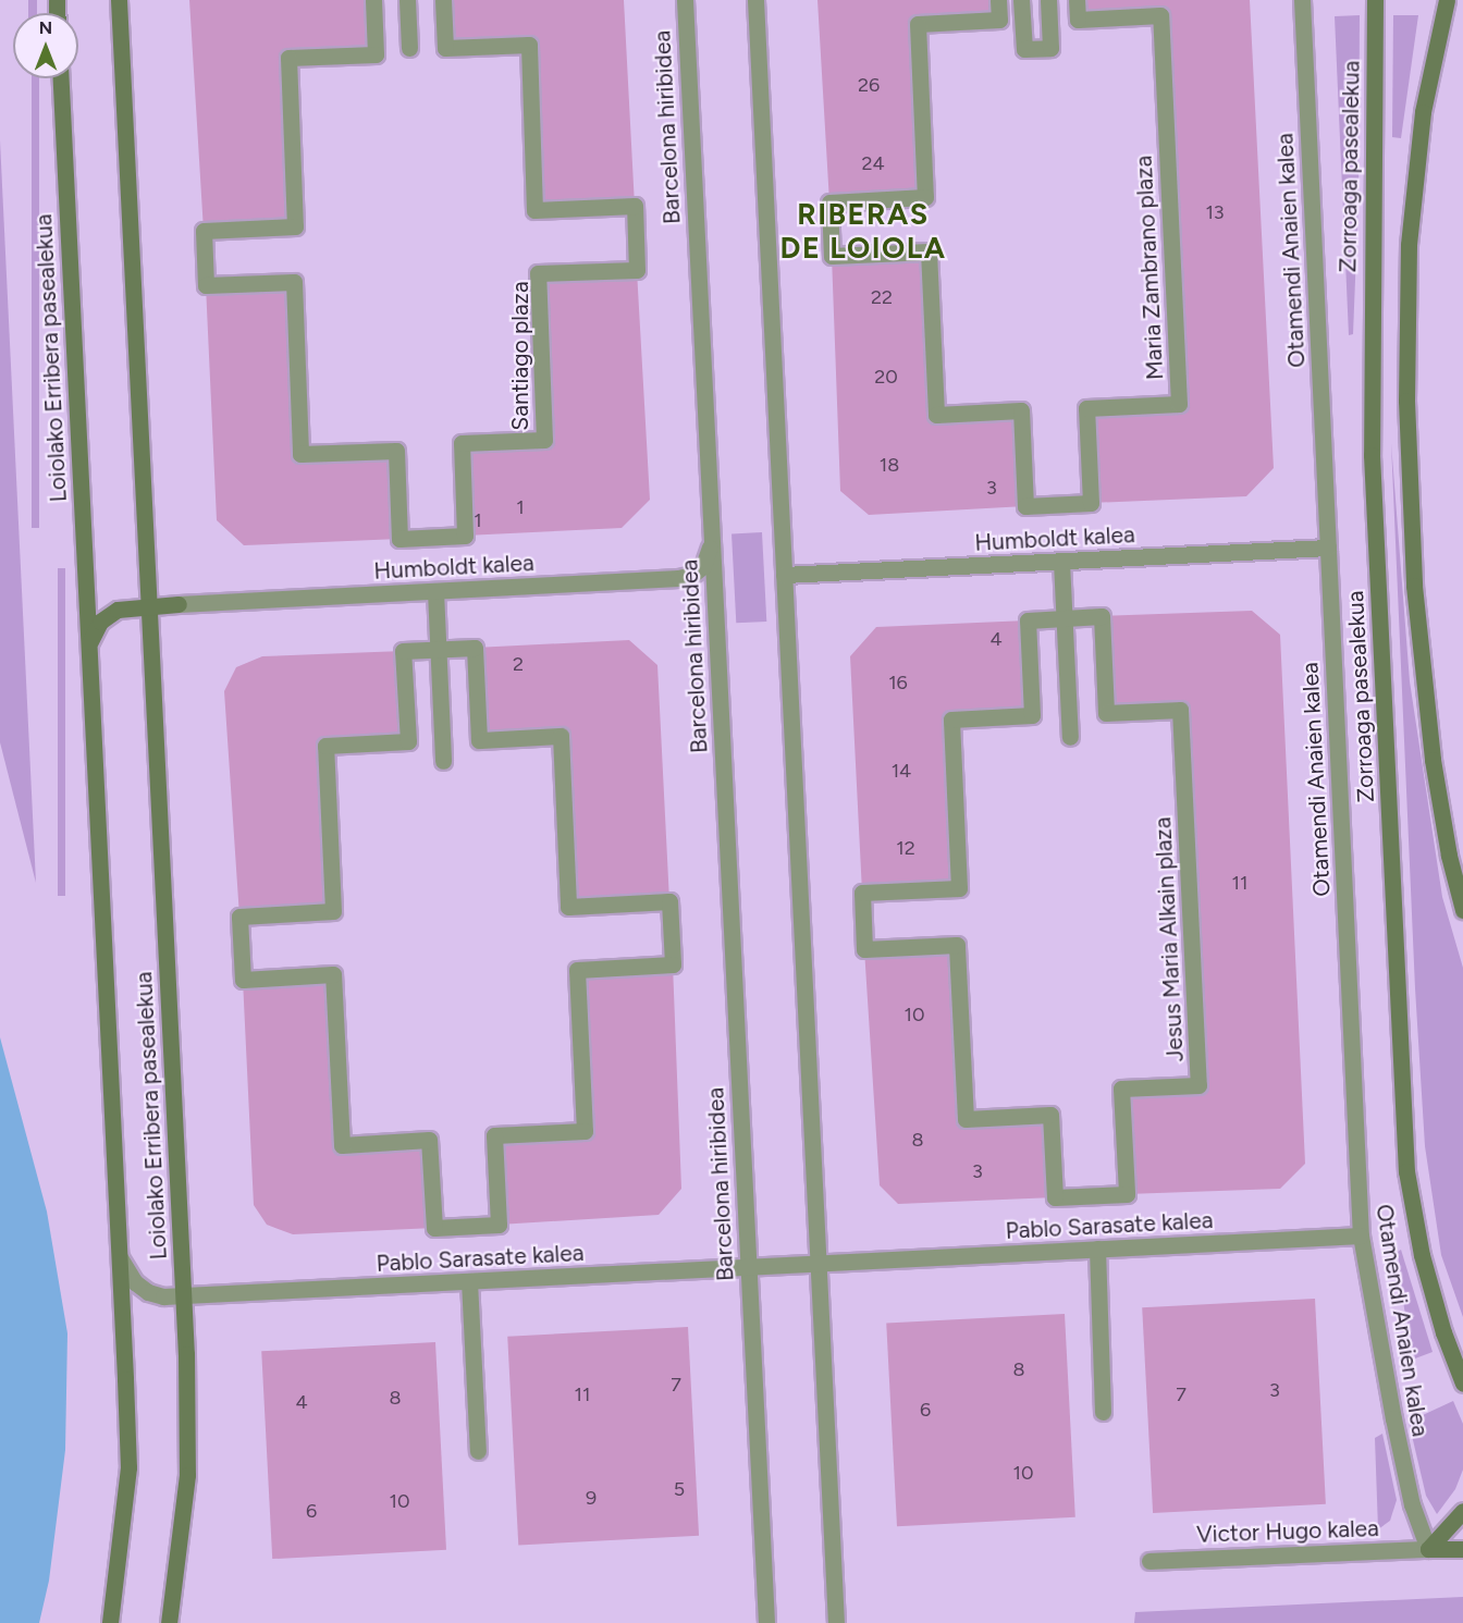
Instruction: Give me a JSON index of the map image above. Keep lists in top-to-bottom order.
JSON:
{
  "streets": {
    "main road": ["Zorroaga pasealekua", "Loiolako Erribera pasealekua"],
    "street": [
      "Barcelona hiribidea",
      "Otamendi Anaien kalea",
      "Maria Zambrano plaza",
      "Santiago plaza",
      "Humboldt kalea",
      "Jesus Maria Alkain plaza",
      "Pablo Sarasate kalea",
      "Victor Hugo kalea"
    ]
  },
  "crossings": [
    ["Barcelona hiribidea", "Humboldt kalea"],
    ["Barcelona hiribidea", "Pablo Sarasate kalea"],
    ["Otamendi Anaien kalea", "Humboldt kalea"],
    ["Otamendi Anaien kalea", "Pablo Sarasate kalea"],
    ["Otamendi Anaien kalea", "Victor Hugo kalea"],
    ["Loiolako Erribera pasealekua", "Humboldt kalea"],
    ["Loiolako Erribera pasealekua", "Pablo Sarasate kalea"]
  ],
  "districts": ["RIBERAS DE LOIOLA"],
  "house_numbers": [
    "26",
    "24",
    "13",
    "22",
    "20",
    "18",
    "3",
    "1",
    "1",
    "4",
    "2",
    "16",
    "14",
    "12",
    "11",
    "10",
    "8",
    "3",
    "8",
    "7",
    "3",
    "11",
    "7",
    "8",
    "4",
    "6",
    "10",
    "5",
    "9",
    "10",
    "6"
  ],
  "north": "top"
}
